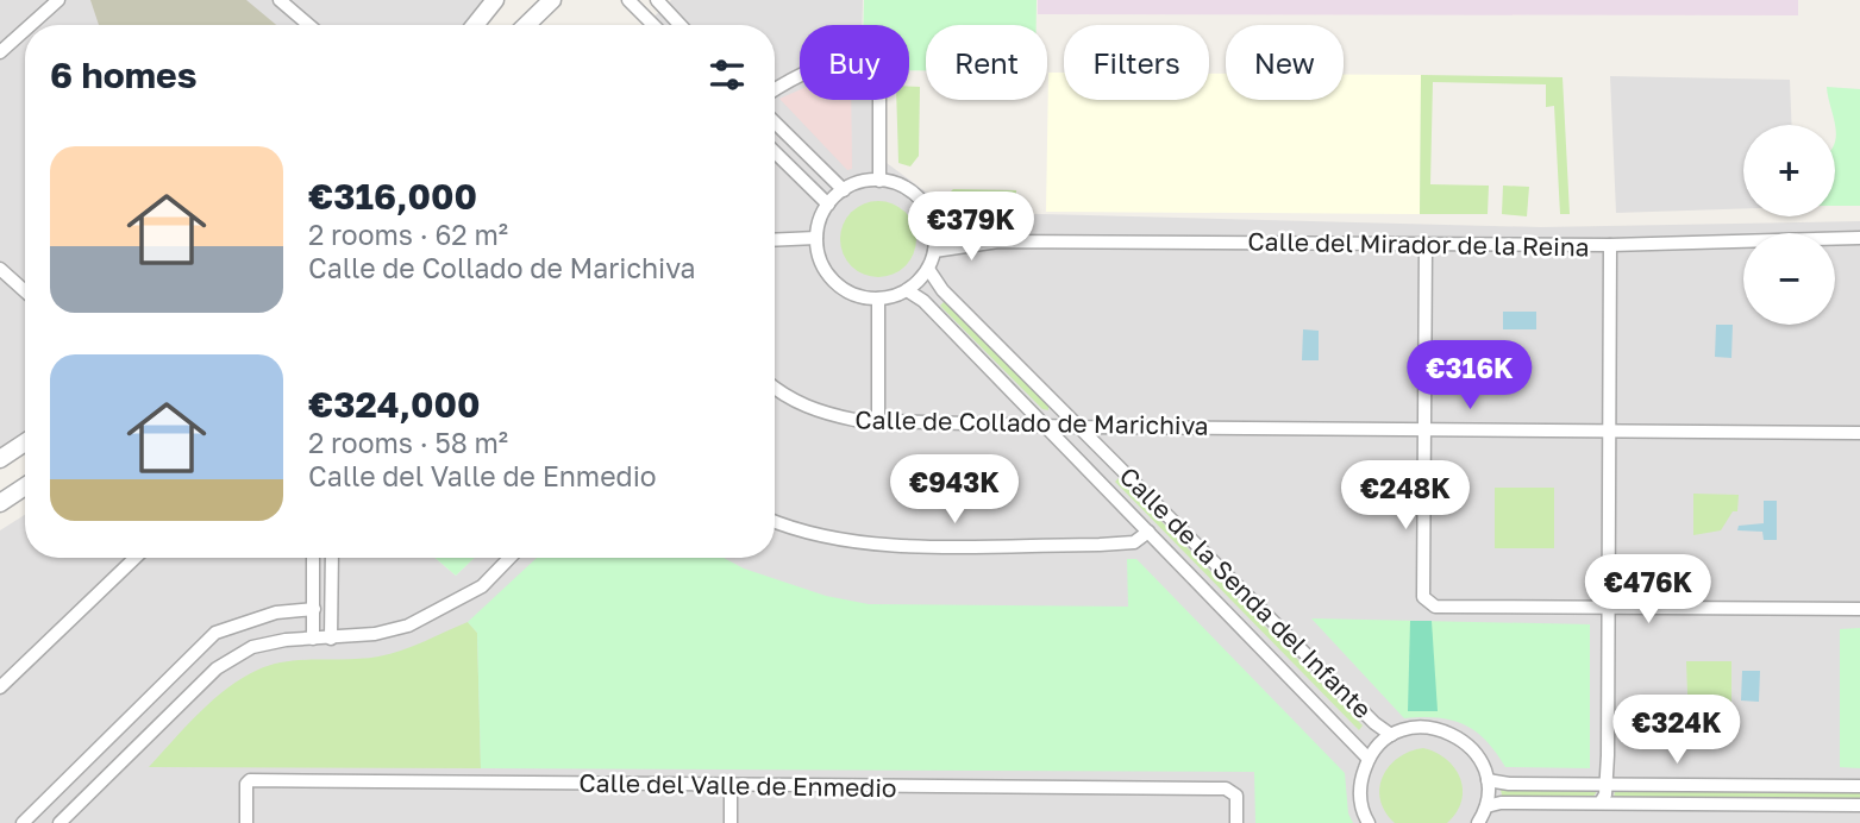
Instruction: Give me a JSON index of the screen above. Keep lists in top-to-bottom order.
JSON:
{
  "streets": {
    "street": [
      "Calle del Mirador de la Reina",
      "Calle de Collado de Marichiva",
      "Calle de la Senda del Infante",
      "Calle del Valle de Enmedio"
    ]
  },
  "crossings": [
    ["Calle del Mirador de la Reina", "Calle de la Senda del Infante"],
    ["Calle de Collado de Marichiva", "Calle de la Senda del Infante"]
  ],
  "page": {
    "chip": [
      "Buy",
      "Rent",
      "Filters",
      "New"
    ],
    "heading": "6 homes",
    "map_buttons": ["+", "−"],
    "list": [
      {
        "name": "€316,000",
        "note": "2 rooms · 62 m² · Calle de Collado de Marichiva"
      },
      {
        "name": "€324,000",
        "note": "2 rooms · 58 m² · Calle del Valle de Enmedio"
      }
    ],
    "price": [
      "€379K",
      "€316K",
      "€943K",
      "€248K",
      "€476K",
      "€324K"
    ]
  }
}
